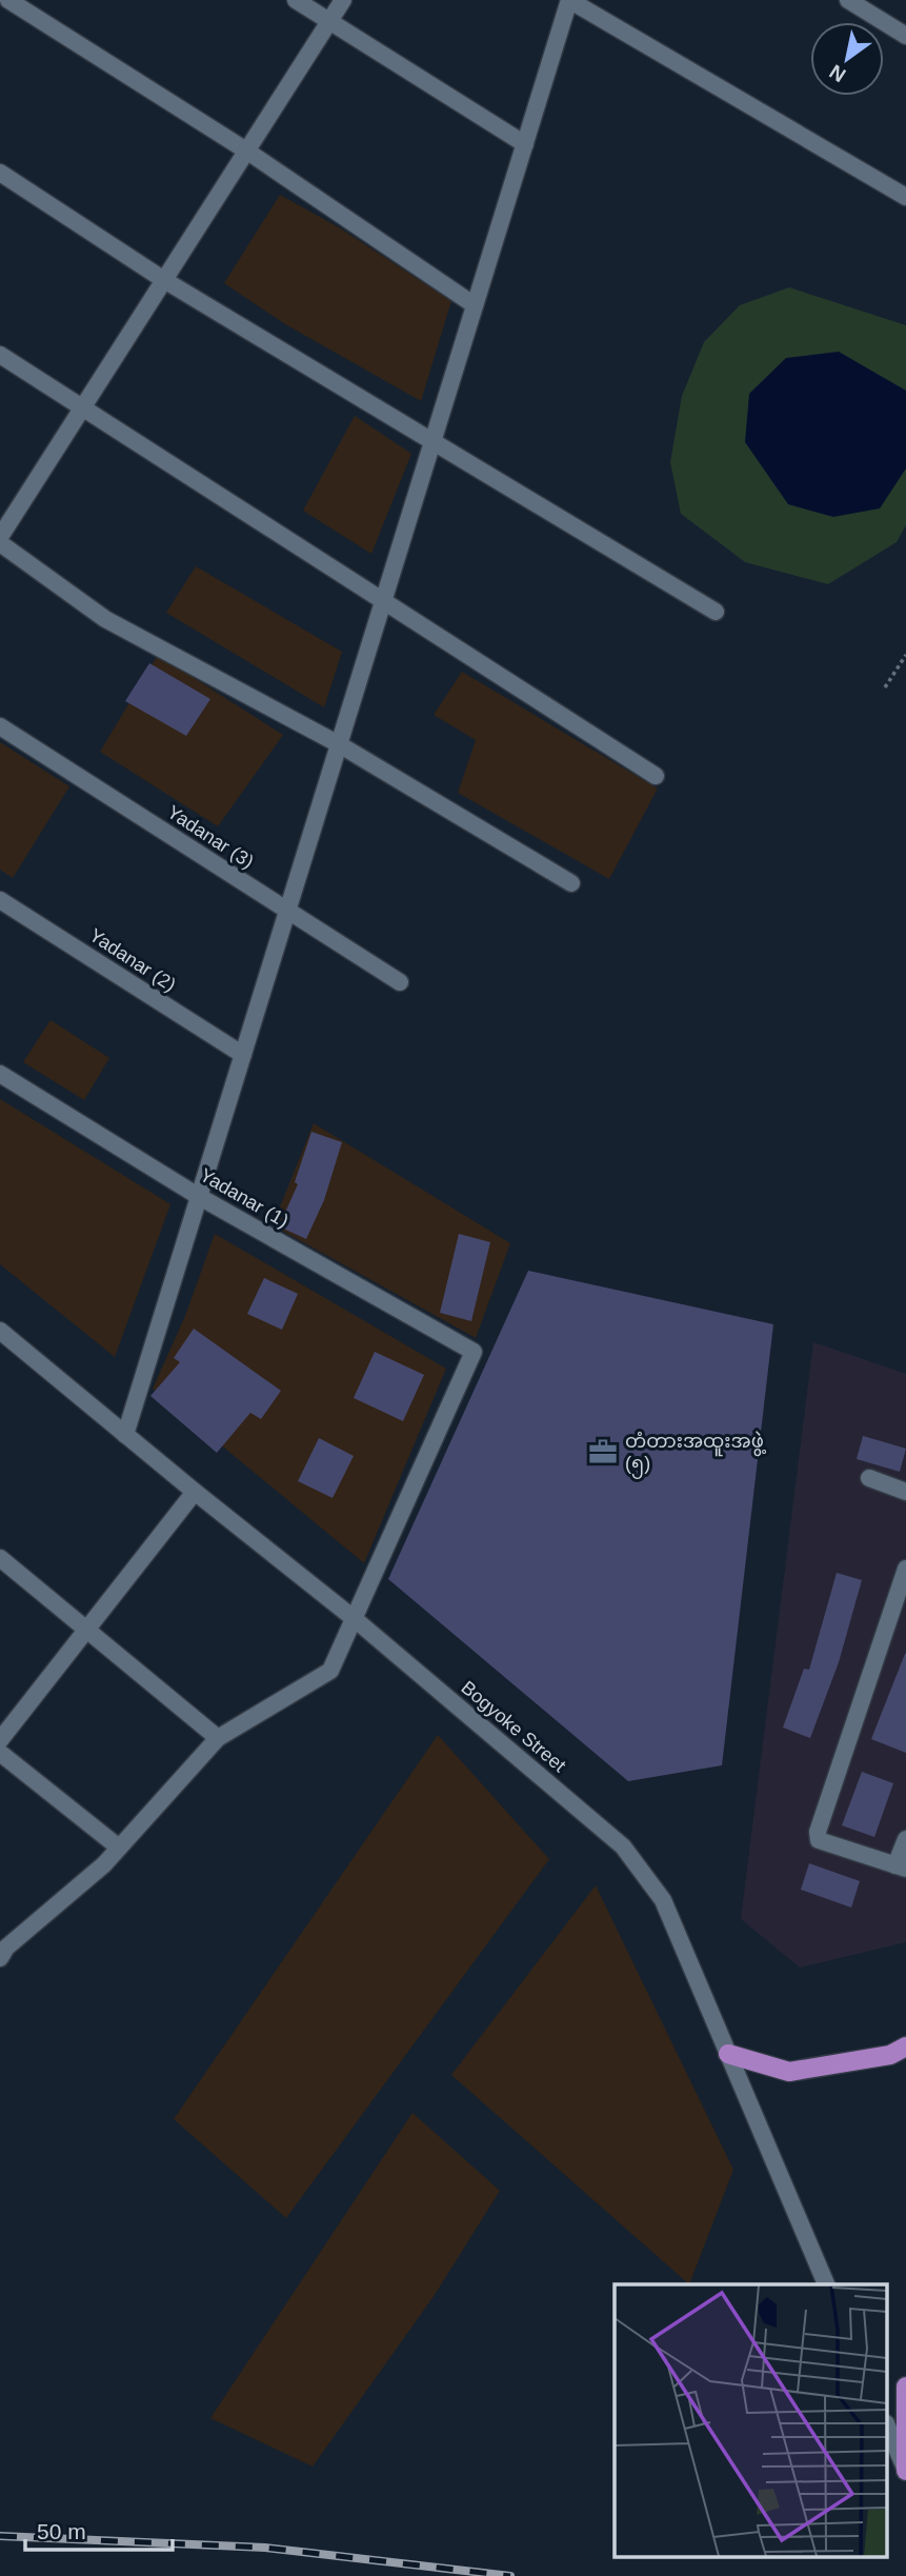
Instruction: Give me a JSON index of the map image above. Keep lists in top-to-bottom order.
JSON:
{
  "streets": {
    "street": [
      "Yadanar (3)",
      "Yadanar (2)",
      "Yadanar (1)",
      "Bogyoke Street"
    ]
  },
  "crossings": [
    ["Yadanar (1)", "Bogyoke Street"]
  ],
  "places": {
    "office": ["တံတားအထူးအဖွဲ့ (၅)"]
  },
  "scale_bar": "50 m",
  "north": "bottom left"
}
